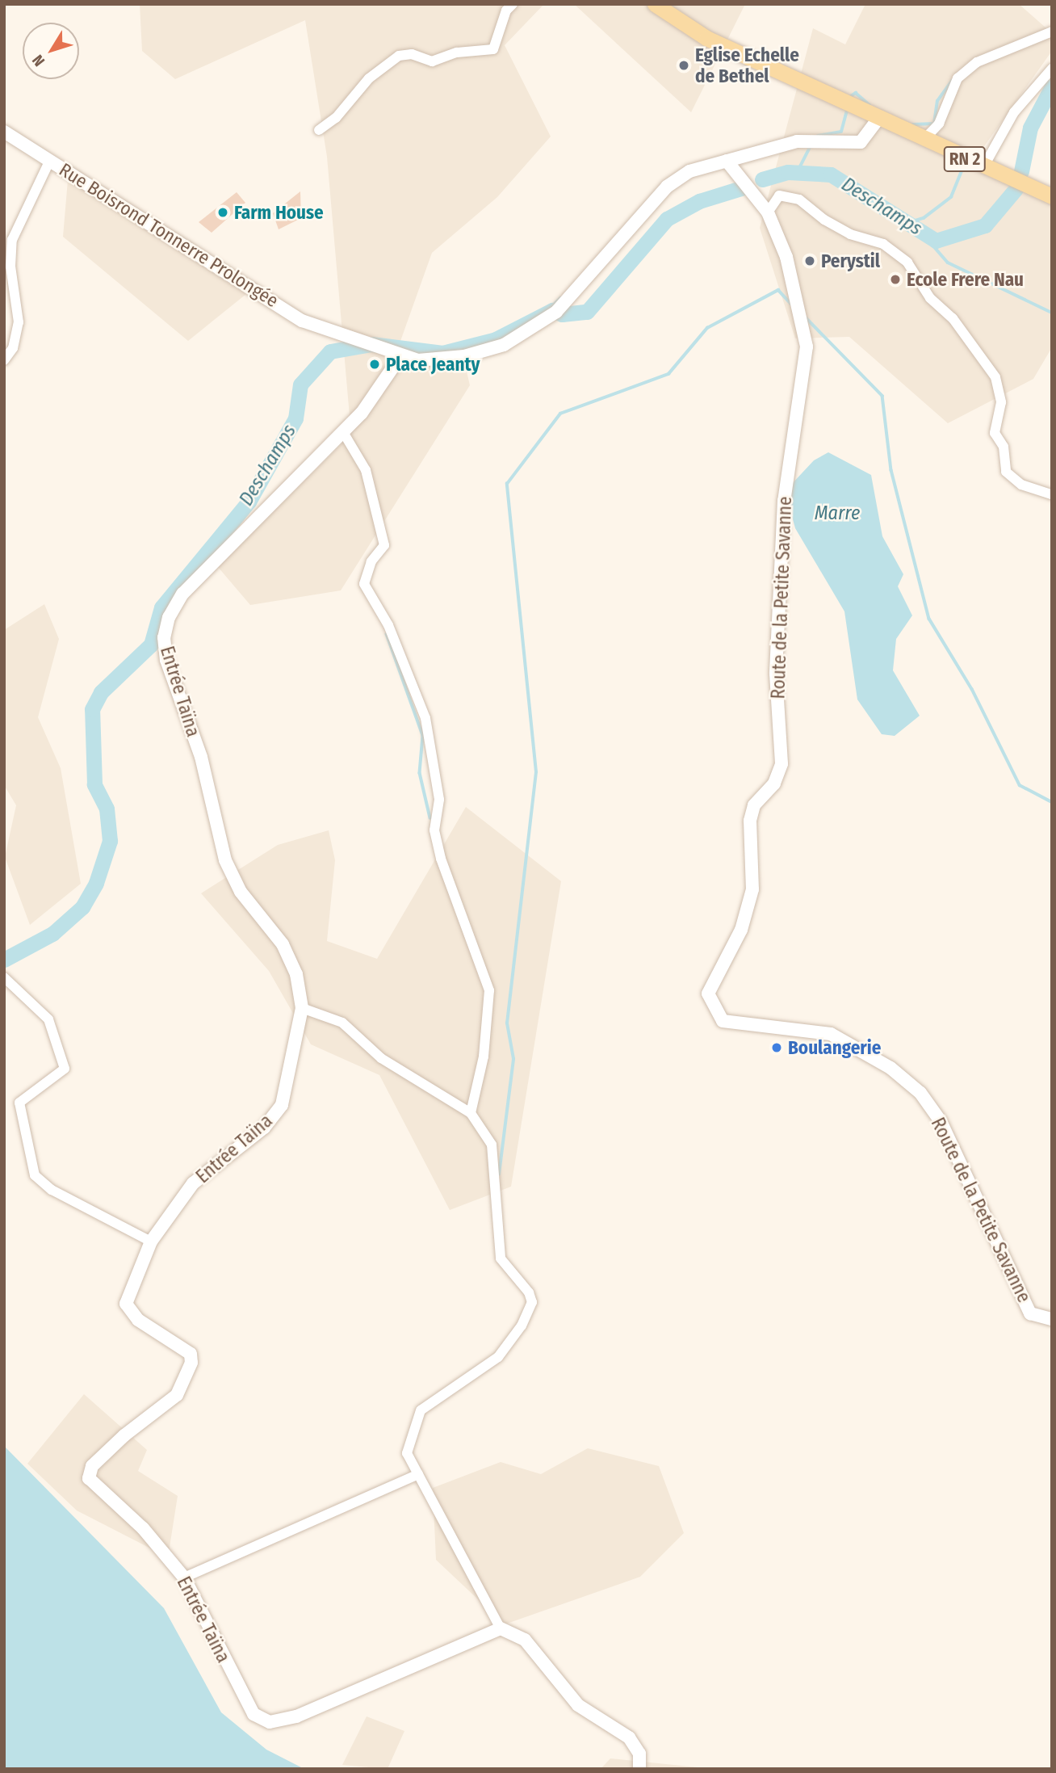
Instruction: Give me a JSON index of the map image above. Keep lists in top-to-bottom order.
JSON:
{
  "streets": {
    "main road": ["RN 2"],
    "street": ["Rue Boisrond Tonnerre Prolongée", "Route de la Petite Savanne", "Entrée Taïna"]
  },
  "crossings": [
    ["RN 2", "Rue Boisrond Tonnerre Prolongée"],
    ["Rue Boisrond Tonnerre Prolongée", "Route de la Petite Savanne"],
    ["Rue Boisrond Tonnerre Prolongée", "Entrée Taïna"]
  ],
  "water": ["Deschamps", "Marre"],
  "places": [
    "Eglise Echelle de Bethel",
    "Farm House",
    "Perystil",
    "Ecole Frere Nau",
    "Place Jeanty",
    "Boulangerie"
  ],
  "north": "bottom left"
}
